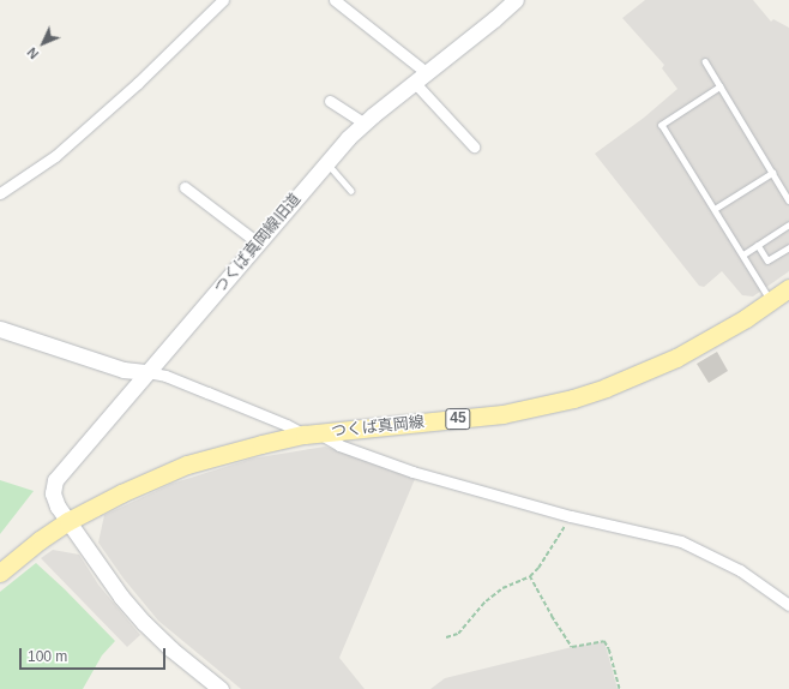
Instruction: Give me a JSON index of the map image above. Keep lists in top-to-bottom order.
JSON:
{
  "streets": {
    "main road": ["45", "つくば真岡線"],
    "street": ["つくば真岡線旧道"]
  },
  "crossings": [
    ["つくば真岡線旧道", "つくば真岡線"]
  ],
  "scale_bar": "100 m",
  "north": "bottom left"
}
